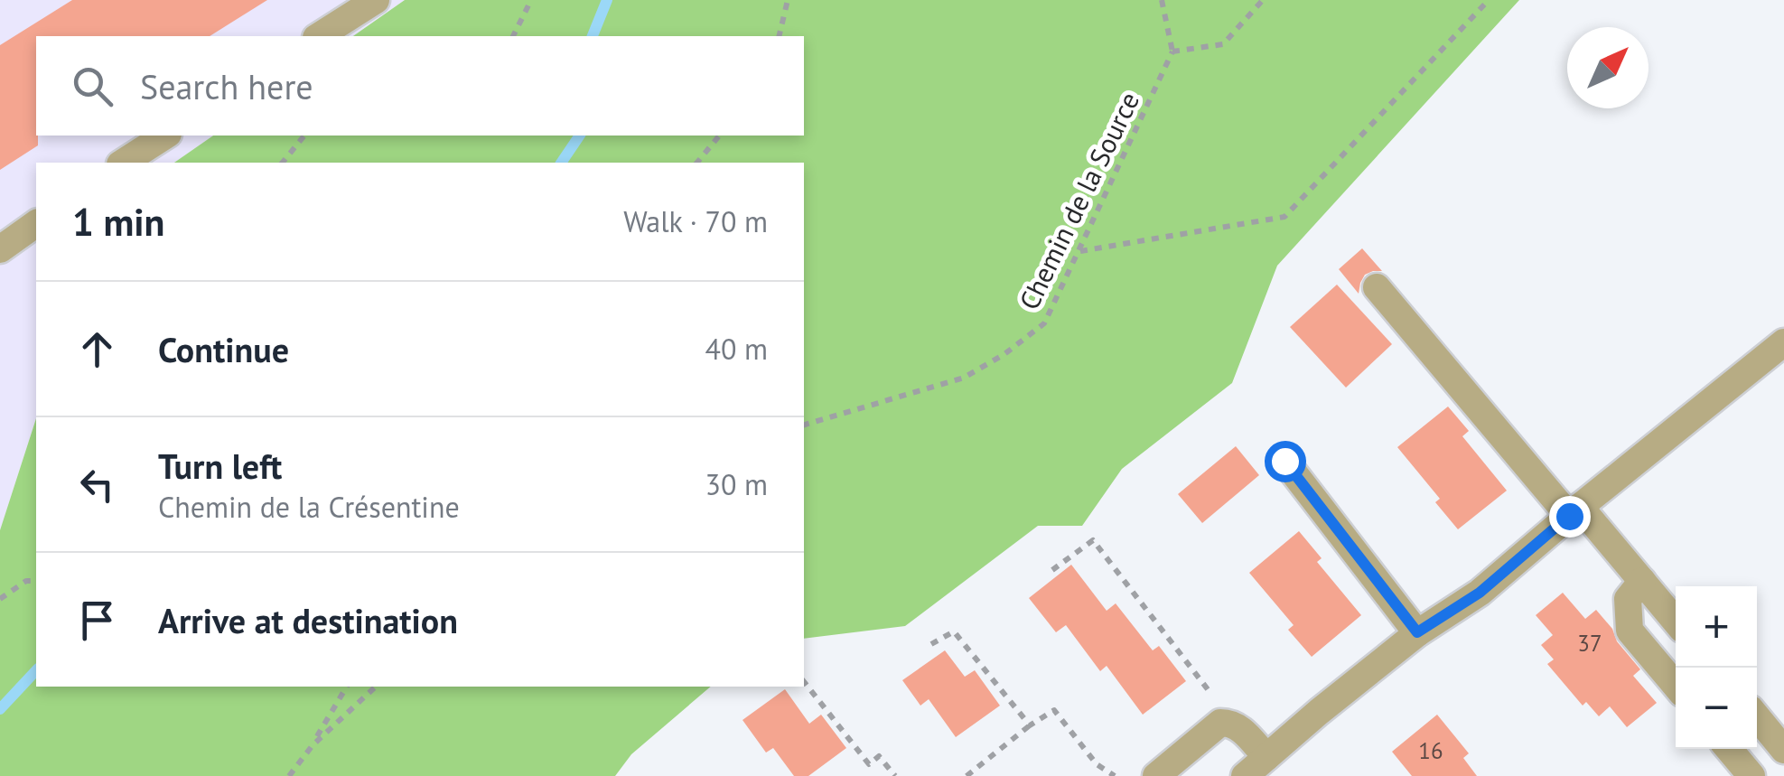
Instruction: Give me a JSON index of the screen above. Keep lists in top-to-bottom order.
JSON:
{
  "streets": {
    "path": ["Chemin de la Source"]
  },
  "house_numbers": ["37", "16"],
  "north": "top right",
  "page": {
    "search": "Search here",
    "heading": ["1 min", "Walk · 70 m"],
    "list": [
      ["Continue", "40 m"],
      ["Turn left", "Chemin de la Crésentine", "30 m"],
      "Arrive at destination"
    ],
    "map_buttons": ["+", "−"]
  }
}
